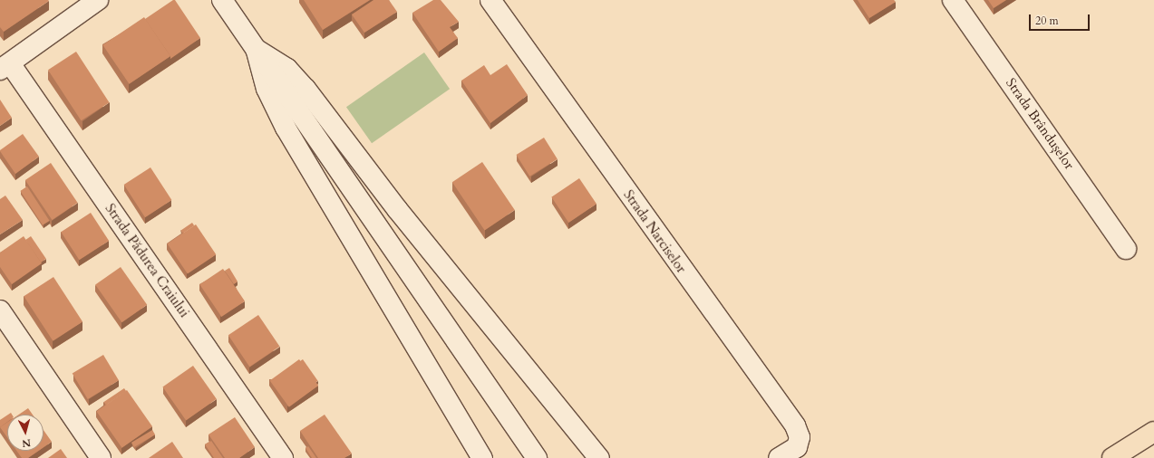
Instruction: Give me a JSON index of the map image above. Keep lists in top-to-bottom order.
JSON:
{
  "streets": {
    "street": ["Strada Brândușelor", "Strada Narciselor", "Strada Pădurea Craiului"]
  },
  "scale_bar": "20 m",
  "north": "bottom"
}
